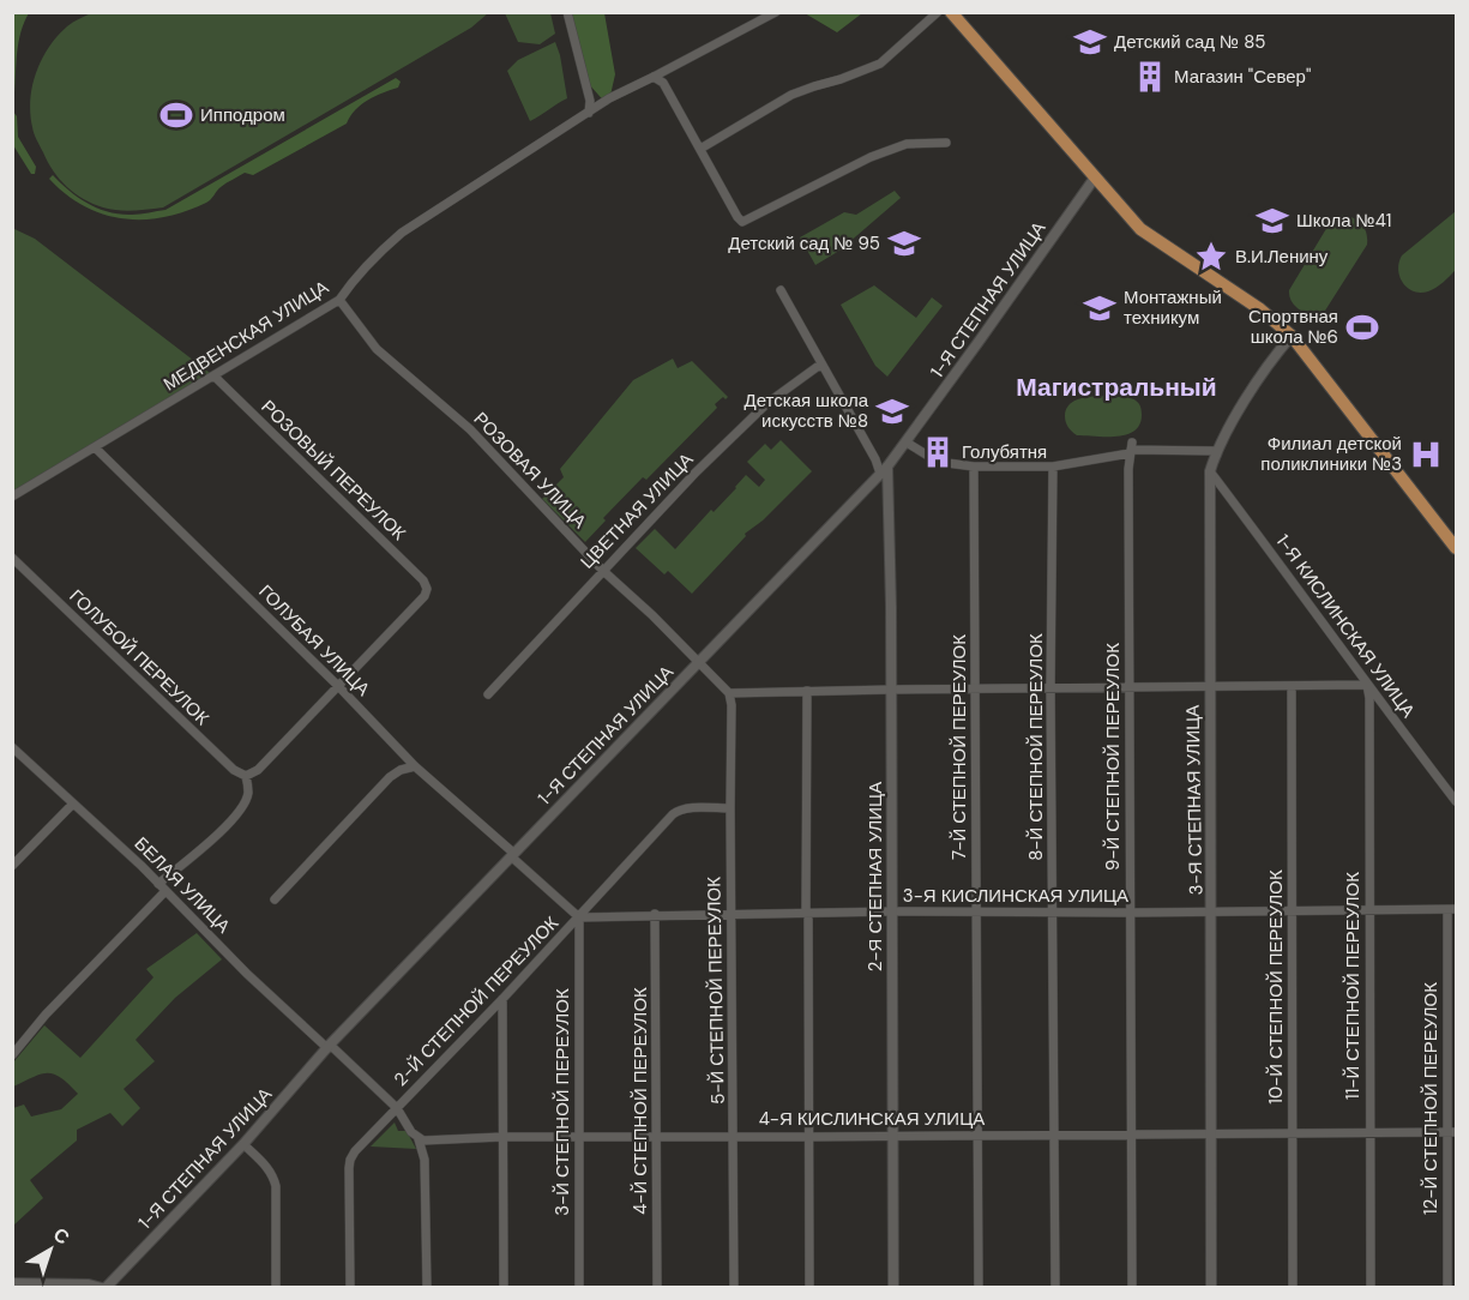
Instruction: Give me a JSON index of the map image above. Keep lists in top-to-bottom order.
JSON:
{
  "streets": {
    "street": [
      "1-Я СТЕПНАЯ УЛИЦА",
      "МЕДВЕНСКАЯ УЛИЦА",
      "РОЗОВЫЙ ПЕРЕУЛОК",
      "РОЗОВАЯ УЛИЦА",
      "ЦВЕТНАЯ УЛИЦА",
      "1-Я КИСЛИНСКАЯ УЛИЦА",
      "ГОЛУБАЯ УЛИЦА",
      "ГОЛУБОЙ ПЕРЕУЛОК",
      "7-Й СТЕПНОЙ ПЕРЕУЛОК",
      "8-Й СТЕПНОЙ ПЕРЕУЛОК",
      "9-Й СТЕПНОЙ ПЕРЕУЛОК",
      "3-Я СТЕПНАЯ УЛИЦА",
      "2-Я СТЕПНАЯ УЛИЦА",
      "БЕЛАЯ УЛИЦА",
      "3-Я КИСЛИНСКАЯ УЛИЦА",
      "11-Й СТЕПНОЙ ПЕРЕУЛОК",
      "10-Й СТЕПНОЙ ПЕРЕУЛОК",
      "5-Й СТЕПНОЙ ПЕРЕУЛОК",
      "2-Й СТЕПНОЙ ПЕРЕУЛОК",
      "12-Й СТЕПНОЙ ПЕРЕУЛОК",
      "4-Й СТЕПНОЙ ПЕРЕУЛОК",
      "3-Й СТЕПНОЙ ПЕРЕУЛОК",
      "4-Я КИСЛИНСКАЯ УЛИЦА"
    ]
  },
  "crossings": [
    ["1-Я СТЕПНАЯ УЛИЦА", "РОЗОВАЯ УЛИЦА"],
    ["1-Я СТЕПНАЯ УЛИЦА", "ГОЛУБАЯ УЛИЦА"],
    ["1-Я СТЕПНАЯ УЛИЦА", "2-Я СТЕПНАЯ УЛИЦА"],
    ["1-Я СТЕПНАЯ УЛИЦА", "БЕЛАЯ УЛИЦА"],
    ["МЕДВЕНСКАЯ УЛИЦА", "РОЗОВЫЙ ПЕРЕУЛОК"],
    ["МЕДВЕНСКАЯ УЛИЦА", "РОЗОВАЯ УЛИЦА"],
    ["МЕДВЕНСКАЯ УЛИЦА", "ГОЛУБАЯ УЛИЦА"],
    ["РОЗОВЫЙ ПЕРЕУЛОК", "ГОЛУБАЯ УЛИЦА"],
    ["РОЗОВАЯ УЛИЦА", "ЦВЕТНАЯ УЛИЦА"],
    ["РОЗОВАЯ УЛИЦА", "5-Й СТЕПНОЙ ПЕРЕУЛОК"],
    ["1-Я КИСЛИНСКАЯ УЛИЦА", "3-Я СТЕПНАЯ УЛИЦА"],
    ["1-Я КИСЛИНСКАЯ УЛИЦА", "11-Й СТЕПНОЙ ПЕРЕУЛОК"],
    ["7-Й СТЕПНОЙ ПЕРЕУЛОК", "3-Я КИСЛИНСКАЯ УЛИЦА"],
    ["7-Й СТЕПНОЙ ПЕРЕУЛОК", "4-Я КИСЛИНСКАЯ УЛИЦА"],
    ["8-Й СТЕПНОЙ ПЕРЕУЛОК", "3-Я КИСЛИНСКАЯ УЛИЦА"],
    ["8-Й СТЕПНОЙ ПЕРЕУЛОК", "4-Я КИСЛИНСКАЯ УЛИЦА"],
    ["9-Й СТЕПНОЙ ПЕРЕУЛОК", "3-Я КИСЛИНСКАЯ УЛИЦА"],
    ["9-Й СТЕПНОЙ ПЕРЕУЛОК", "4-Я КИСЛИНСКАЯ УЛИЦА"],
    ["3-Я СТЕПНАЯ УЛИЦА", "3-Я КИСЛИНСКАЯ УЛИЦА"],
    ["3-Я СТЕПНАЯ УЛИЦА", "4-Я КИСЛИНСКАЯ УЛИЦА"],
    ["2-Я СТЕПНАЯ УЛИЦА", "3-Я КИСЛИНСКАЯ УЛИЦА"],
    ["2-Я СТЕПНАЯ УЛИЦА", "4-Я КИСЛИНСКАЯ УЛИЦА"],
    ["3-Я КИСЛИНСКАЯ УЛИЦА", "11-Й СТЕПНОЙ ПЕРЕУЛОК"],
    ["3-Я КИСЛИНСКАЯ УЛИЦА", "10-Й СТЕПНОЙ ПЕРЕУЛОК"],
    ["3-Я КИСЛИНСКАЯ УЛИЦА", "5-Й СТЕПНОЙ ПЕРЕУЛОК"],
    ["3-Я КИСЛИНСКАЯ УЛИЦА", "2-Й СТЕПНОЙ ПЕРЕУЛОК"],
    ["3-Я КИСЛИНСКАЯ УЛИЦА", "12-Й СТЕПНОЙ ПЕРЕУЛОК"],
    ["3-Я КИСЛИНСКАЯ УЛИЦА", "4-Й СТЕПНОЙ ПЕРЕУЛОК"],
    ["3-Я КИСЛИНСКАЯ УЛИЦА", "3-Й СТЕПНОЙ ПЕРЕУЛОК"],
    ["11-Й СТЕПНОЙ ПЕРЕУЛОК", "4-Я КИСЛИНСКАЯ УЛИЦА"],
    ["10-Й СТЕПНОЙ ПЕРЕУЛОК", "4-Я КИСЛИНСКАЯ УЛИЦА"],
    ["5-Й СТЕПНОЙ ПЕРЕУЛОК", "2-Й СТЕПНОЙ ПЕРЕУЛОК"],
    ["5-Й СТЕПНОЙ ПЕРЕУЛОК", "4-Я КИСЛИНСКАЯ УЛИЦА"],
    ["2-Й СТЕПНОЙ ПЕРЕУЛОК", "3-Й СТЕПНОЙ ПЕРЕУЛОК"],
    ["12-Й СТЕПНОЙ ПЕРЕУЛОК", "4-Я КИСЛИНСКАЯ УЛИЦА"],
    ["4-Й СТЕПНОЙ ПЕРЕУЛОК", "4-Я КИСЛИНСКАЯ УЛИЦА"],
    ["3-Й СТЕПНОЙ ПЕРЕУЛОК", "4-Я КИСЛИНСКАЯ УЛИЦА"]
  ],
  "districts": ["Магистральный"],
  "places": {
    "school or university": [
      "Детский сад № 85",
      "Школа №41",
      "Детский сад № 95",
      "Монтажный техникум",
      "Детская школа искусств №8"
    ],
    "building": ["Магазин \"Север\"", "Голубятня"],
    "sports": ["Ипподром", "Спортвная школа №6"],
    "place": ["В.И.Ленину"],
    "hospital": ["Филиал детской поликлиники №3"]
  },
  "north": "top right"
}
